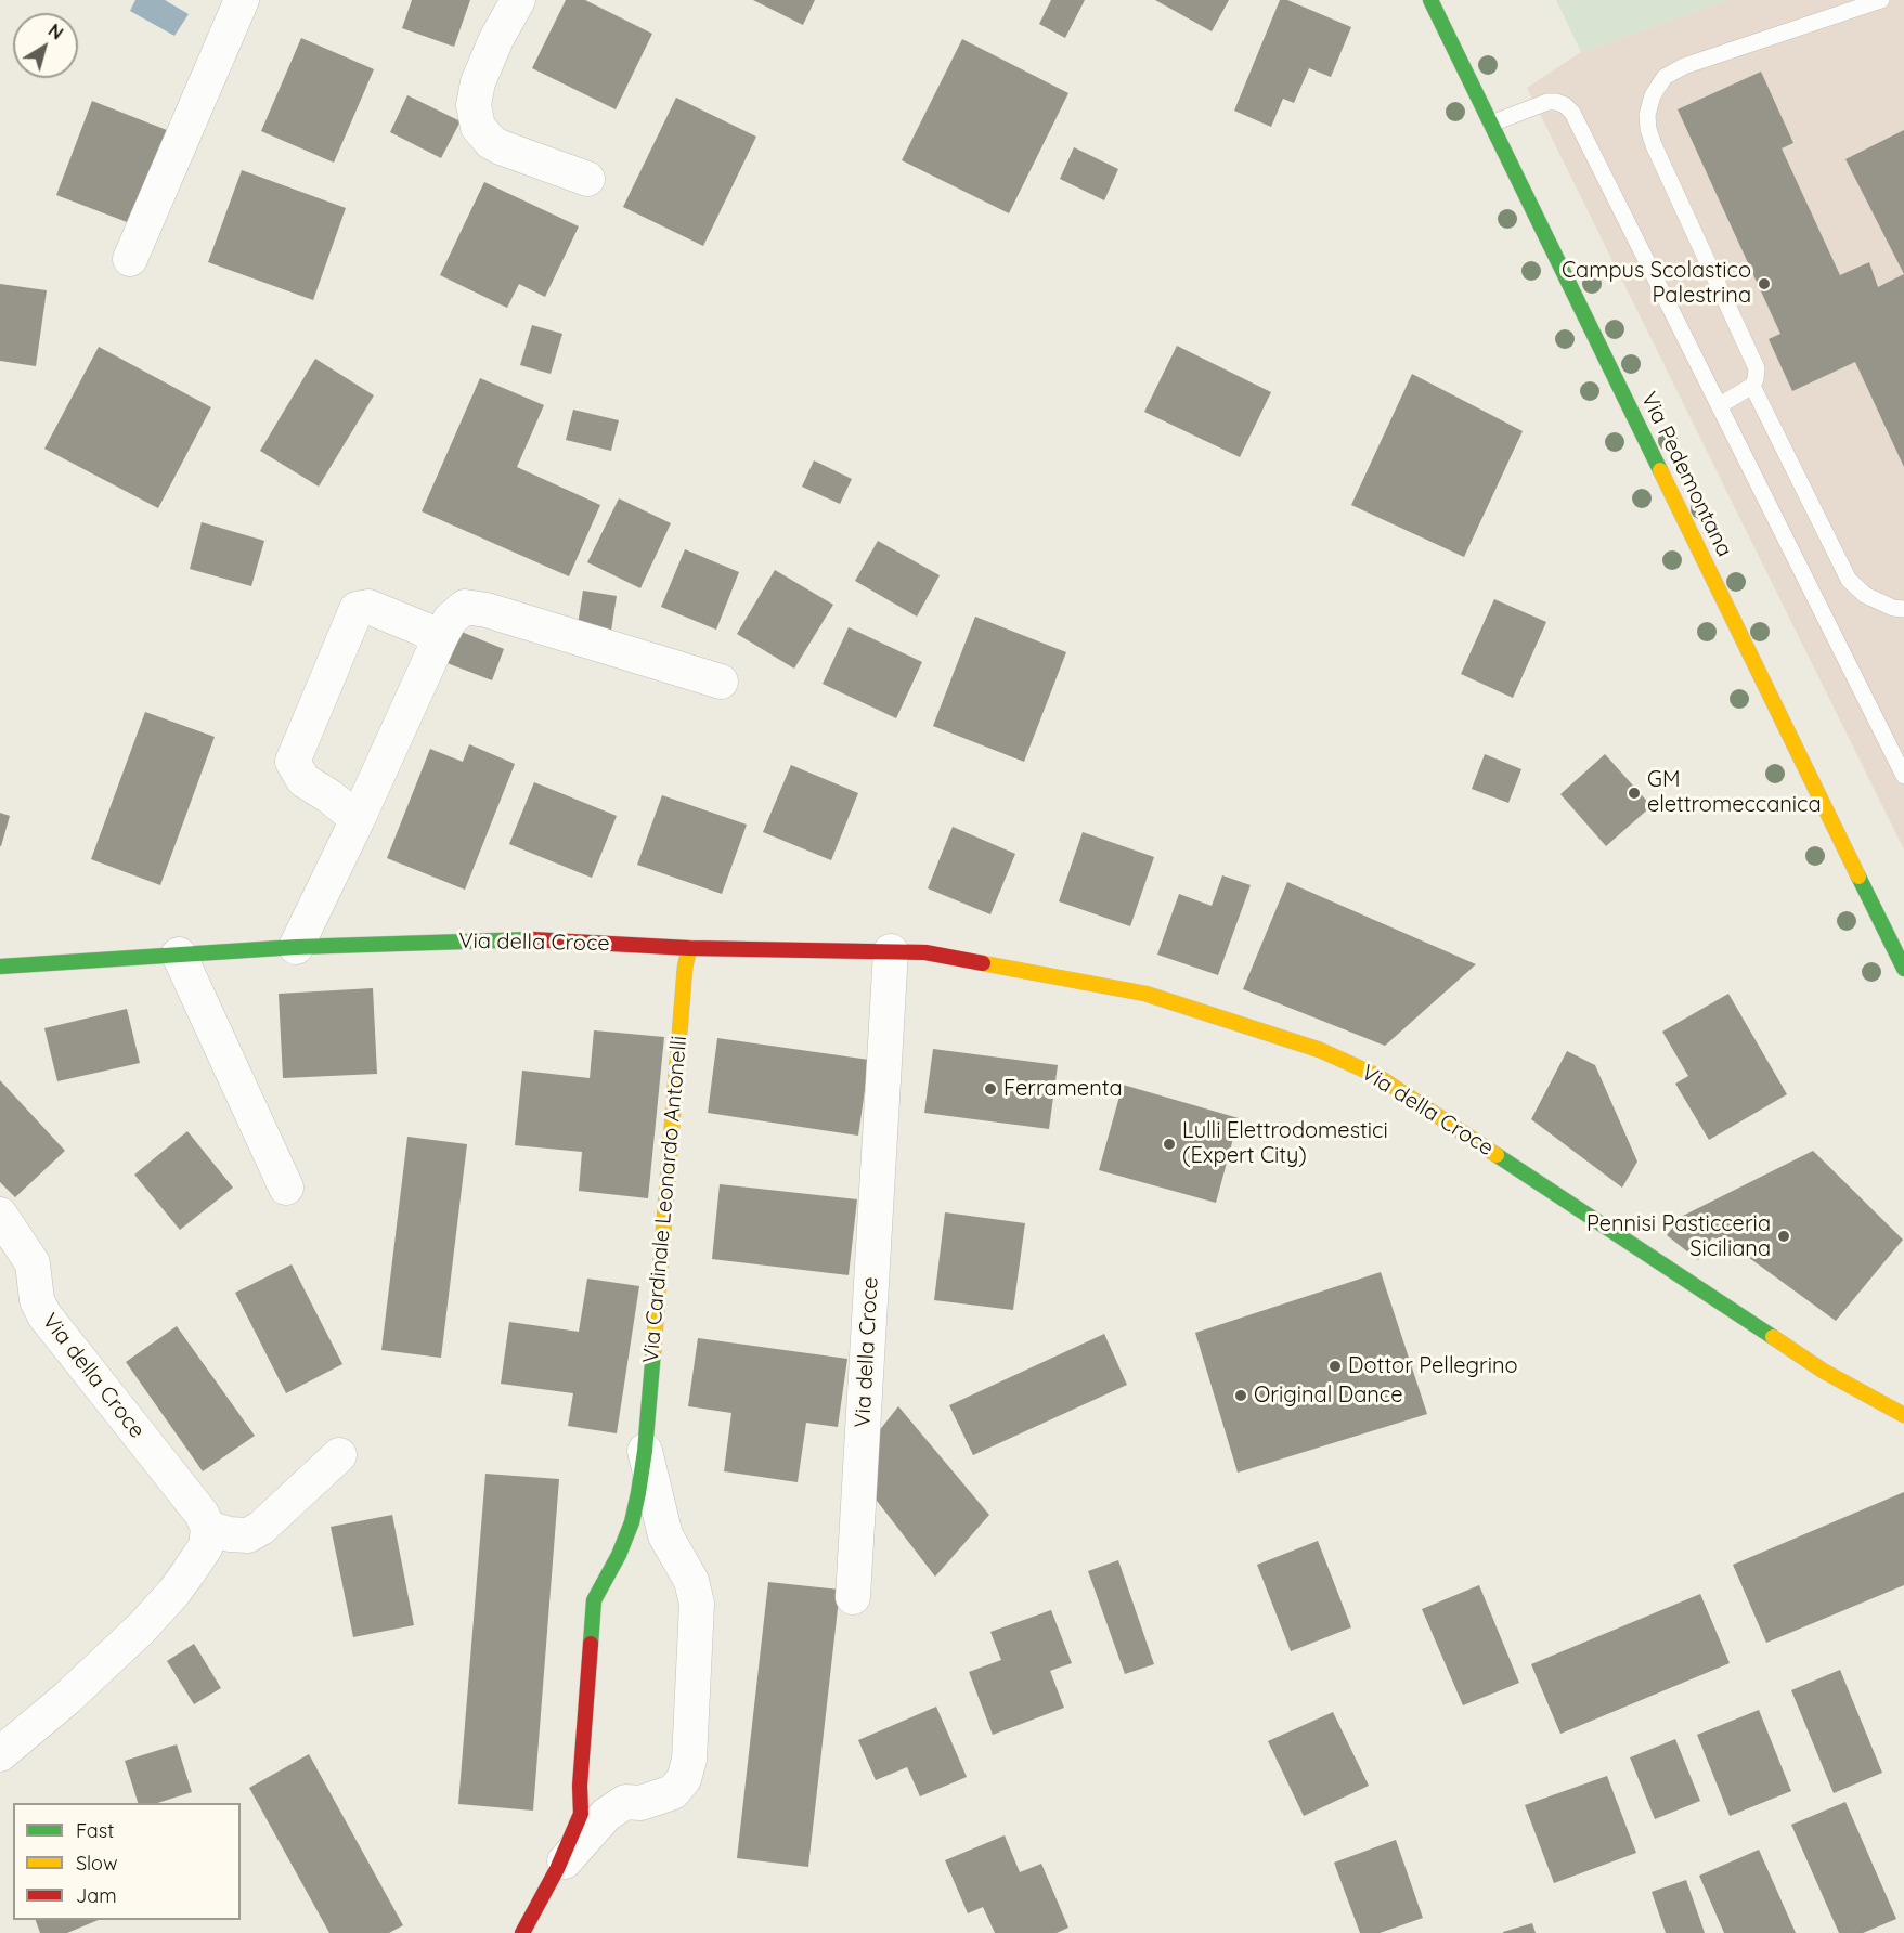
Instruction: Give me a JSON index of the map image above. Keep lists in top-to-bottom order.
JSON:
{
  "streets": {
    "street": ["Via Pedemontana", "Via della Croce", "Via Cardinale Leonardo Antonelli"]
  },
  "crossings": [
    ["Via della Croce", "Via Cardinale Leonardo Antonelli"]
  ],
  "places": [
    "Campus Scolastico Palestrina",
    "GM elettromeccanica",
    "Ferramenta",
    "Lulli Elettrodomestici (Expert City)",
    "Pennisi Pasticceria Siciliana",
    "Dottor Pellegrino",
    "Original Dance"
  ],
  "legend": ["Fast", "Slow", "Jam"],
  "north": "top right"
}
